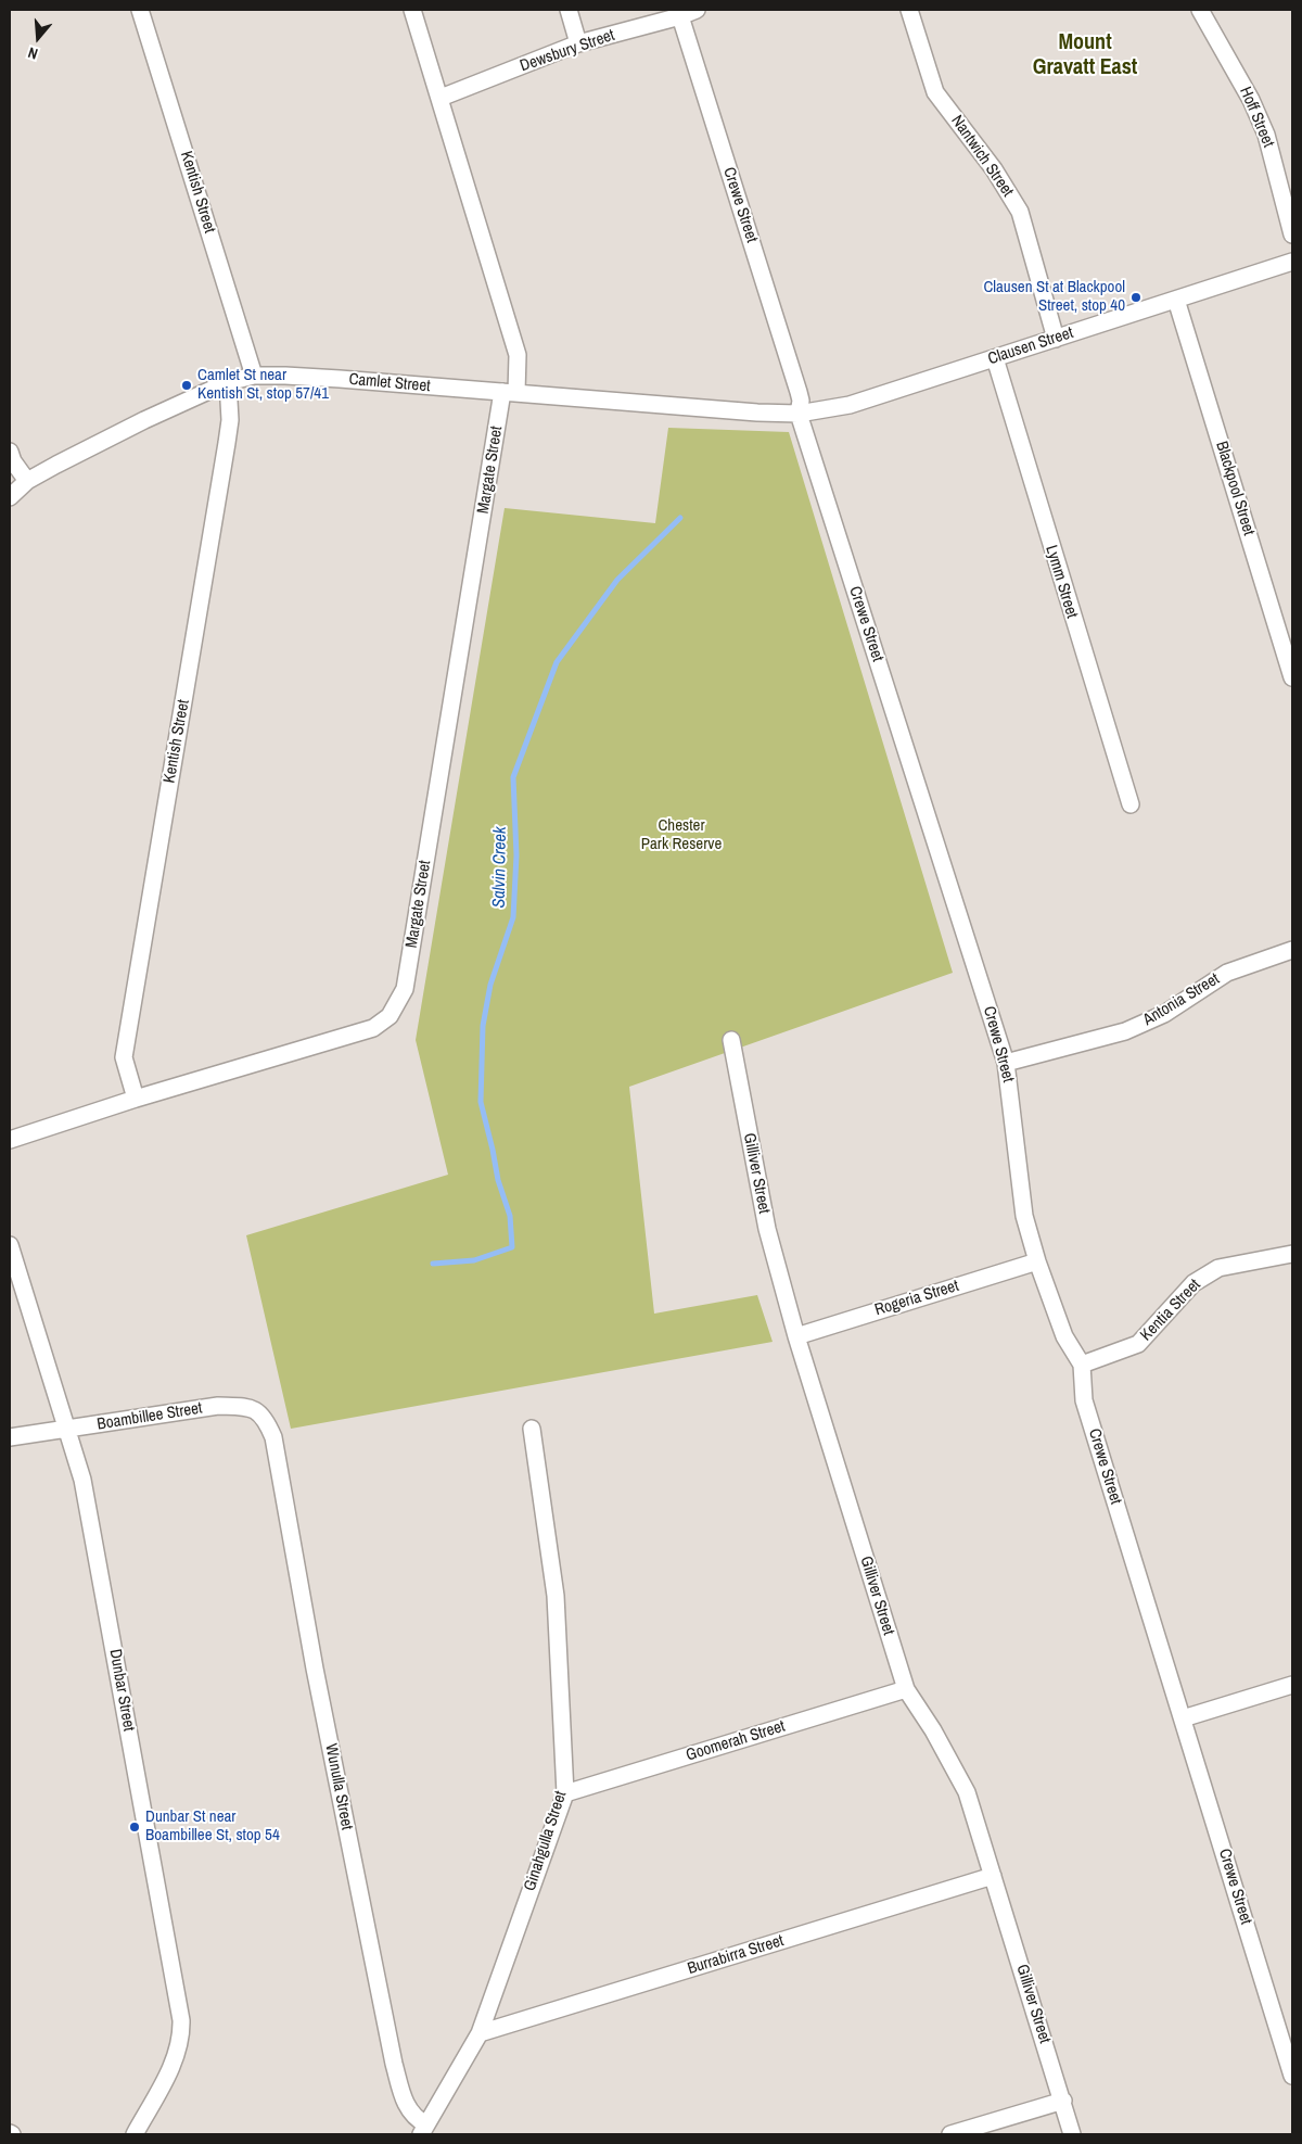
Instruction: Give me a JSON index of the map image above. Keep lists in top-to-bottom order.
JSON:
{
  "streets": {
    "street": [
      "Dewsbury Street",
      "Hoff Street",
      "Nantwich Street",
      "Kentish Street",
      "Crewe Street",
      "Clausen Street",
      "Camlet Street",
      "Margate Street",
      "Blackpool Street",
      "Lymm Street",
      "Antonia Street",
      "Gilliver Street",
      "Rogeria Street",
      "Kentia Street",
      "Boambillee Street",
      "Dunbar Street",
      "Goomerah Street",
      "Wunulla Street",
      "Ginahgulla Street",
      "Burrabirra Street"
    ]
  },
  "crossings": [
    ["Dewsbury Street", "Crewe Street"],
    ["Dewsbury Street", "Margate Street"],
    ["Nantwich Street", "Clausen Street"],
    ["Kentish Street", "Camlet Street"],
    ["Kentish Street", "Margate Street"],
    ["Crewe Street", "Clausen Street"],
    ["Crewe Street", "Camlet Street"],
    ["Crewe Street", "Antonia Street"],
    ["Crewe Street", "Rogeria Street"],
    ["Crewe Street", "Kentia Street"],
    ["Clausen Street", "Camlet Street"],
    ["Clausen Street", "Blackpool Street"],
    ["Clausen Street", "Lymm Street"],
    ["Camlet Street", "Margate Street"],
    ["Gilliver Street", "Rogeria Street"],
    ["Gilliver Street", "Goomerah Street"],
    ["Gilliver Street", "Burrabirra Street"],
    ["Boambillee Street", "Dunbar Street"],
    ["Boambillee Street", "Wunulla Street"],
    ["Goomerah Street", "Ginahgulla Street"],
    ["Wunulla Street", "Ginahgulla Street"],
    ["Ginahgulla Street", "Burrabirra Street"]
  ],
  "districts": ["Mount Gravatt East"],
  "water": ["Salvin Creek"],
  "parks": ["Chester Park Reserve"],
  "places": ["Clausen St at Blackpool Street, stop 40", "Camlet St near Kentish St, stop 57/41", "Dunbar St near Boambillee St, stop 54"],
  "north": "bottom"
}
